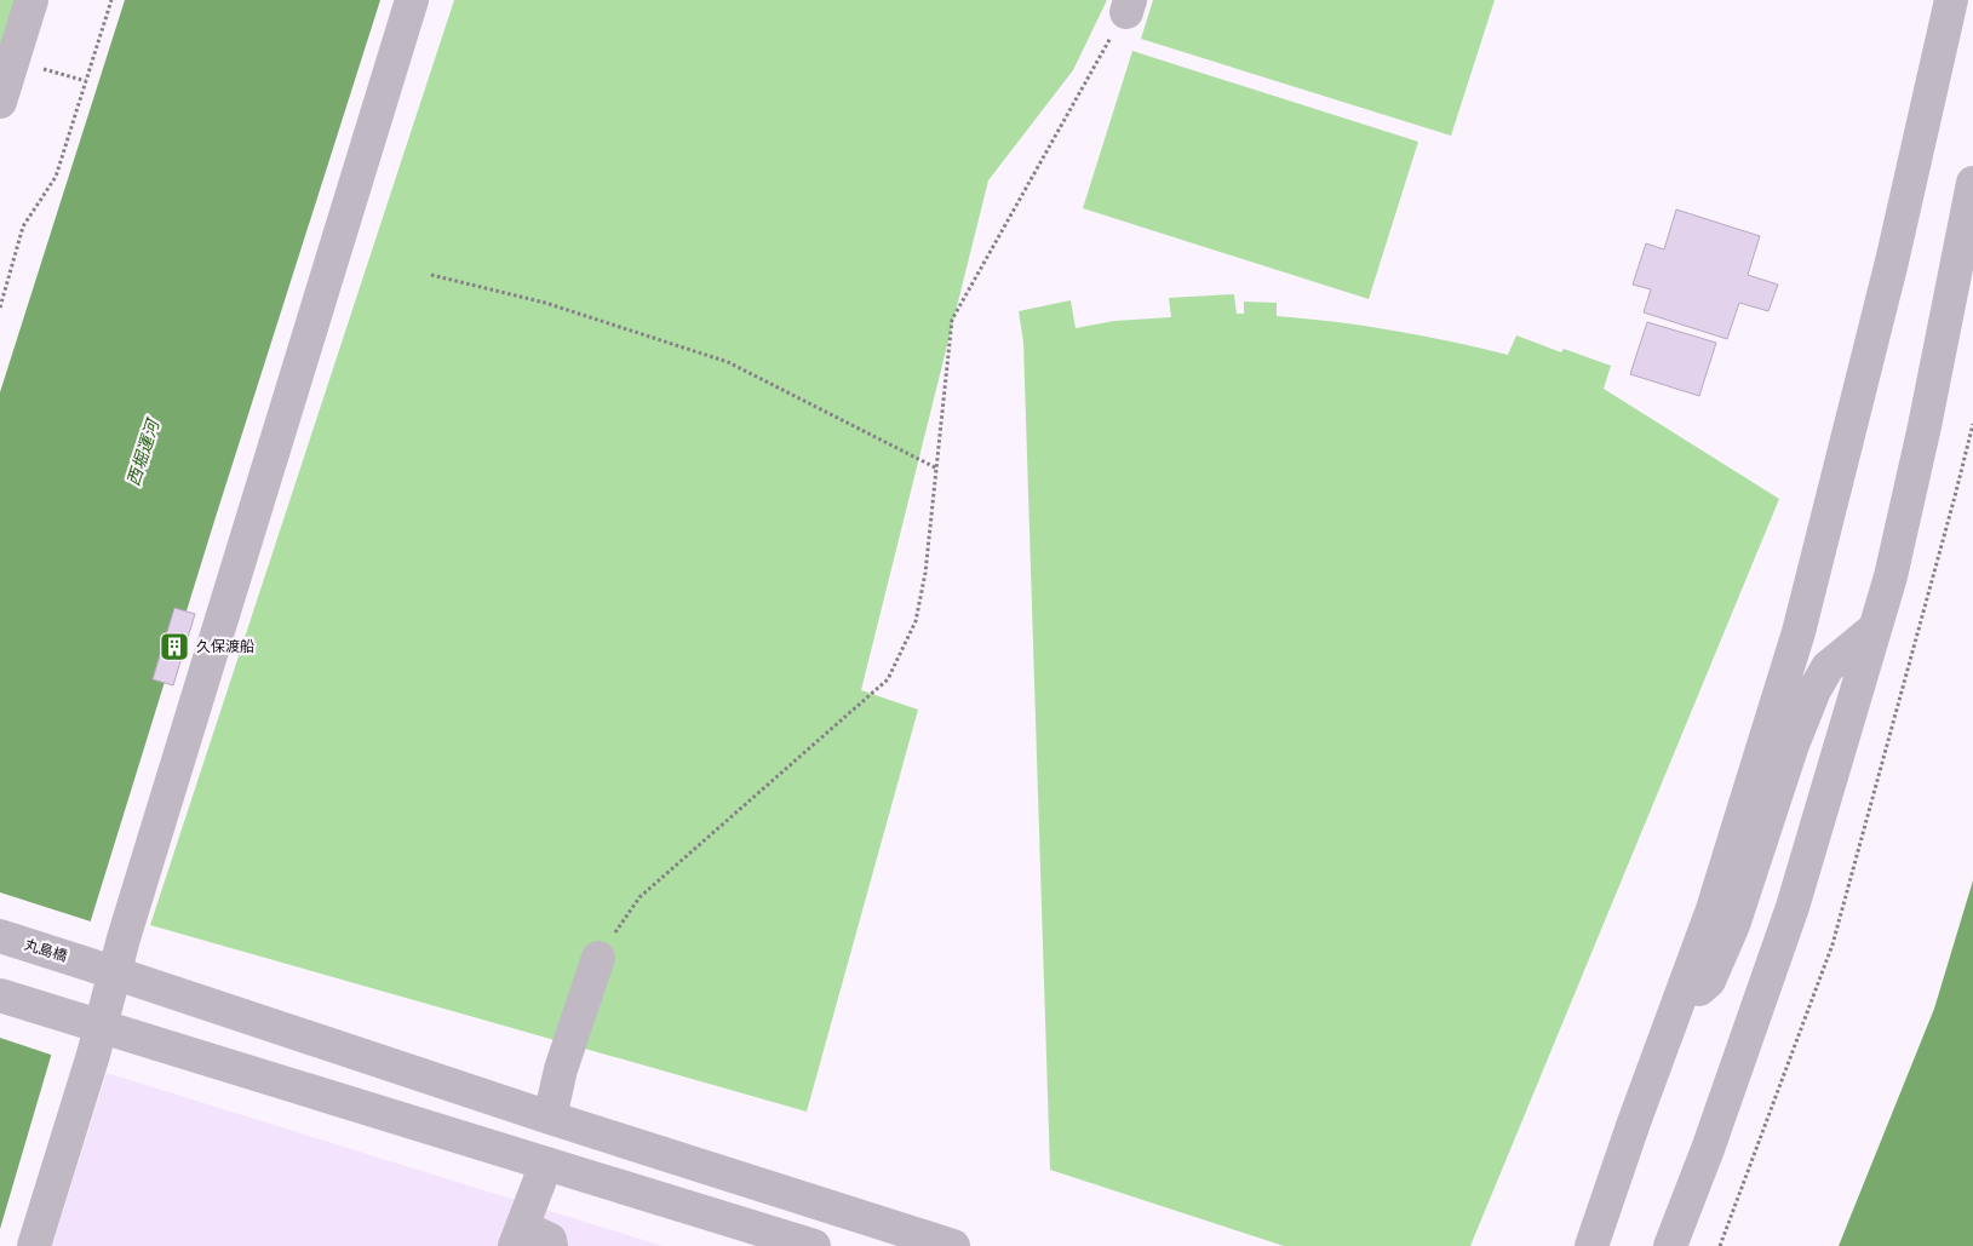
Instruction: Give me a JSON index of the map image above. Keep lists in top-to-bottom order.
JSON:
{
  "streets": {
    "street": ["丸島橋"]
  },
  "water": ["西堀運河"],
  "places": {
    "building": ["久保渡船"]
  }
}
